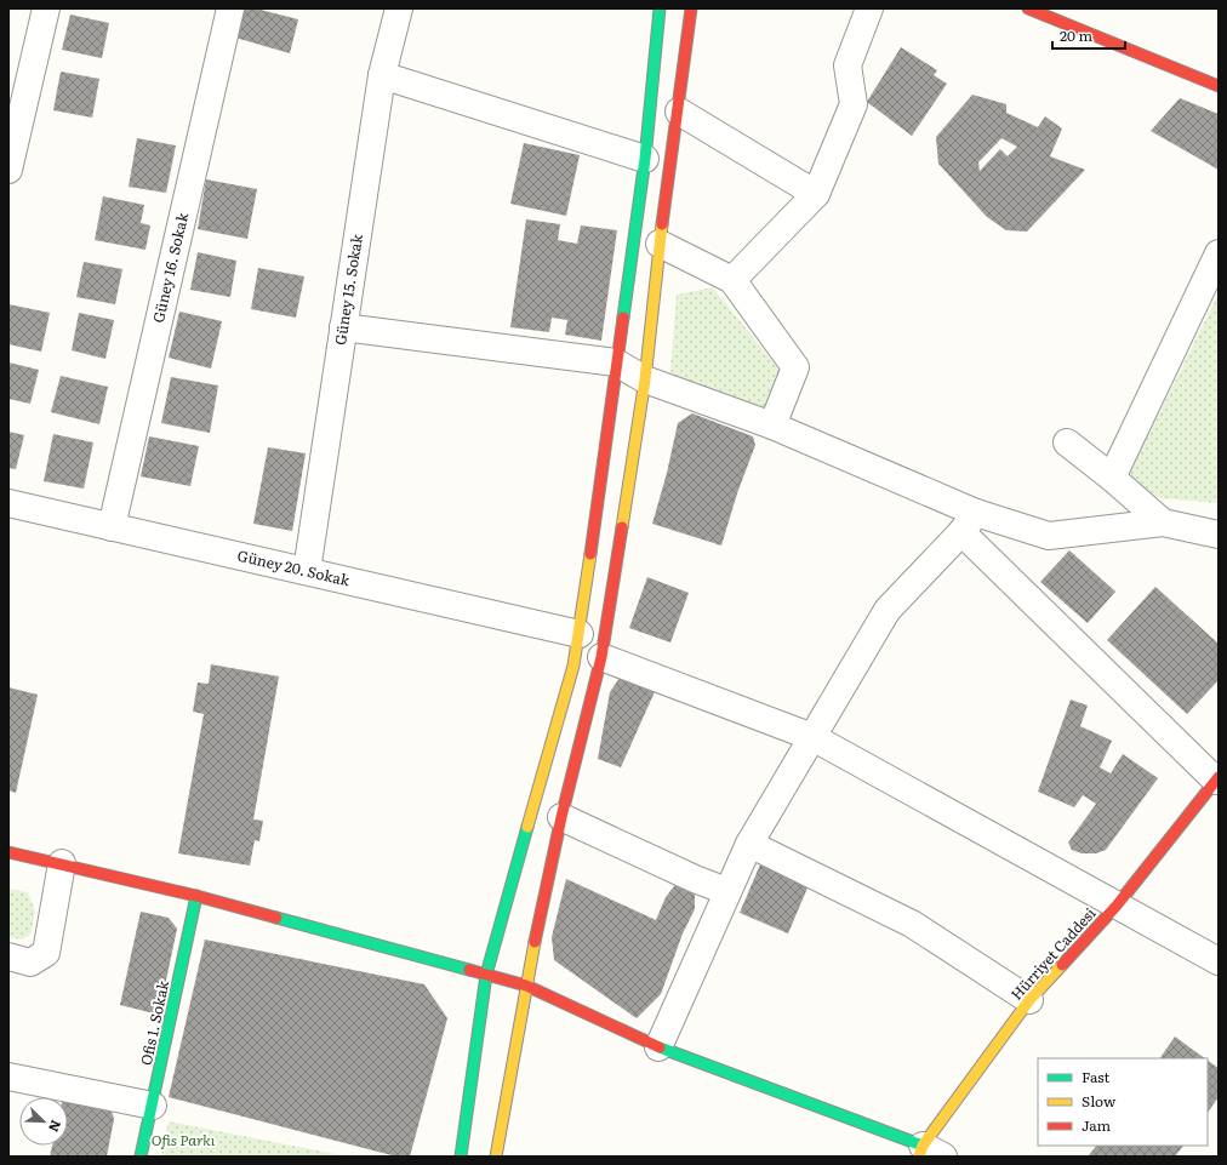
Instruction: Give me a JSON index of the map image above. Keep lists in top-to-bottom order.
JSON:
{
  "streets": {
    "main road": ["Hürriyet Caddesi", "Ofis 1. Sokak"],
    "street": ["Güney 16. Sokak", "Güney 15. Sokak", "Güney 20. Sokak"]
  },
  "crossings": [
    ["Güney 16. Sokak", "Güney 20. Sokak"],
    ["Güney 15. Sokak", "Güney 20. Sokak"]
  ],
  "parks": ["Ofis Parkı"],
  "legend": ["Fast", "Slow", "Jam"],
  "scale_bar": "20 m",
  "north": "bottom right"
}
